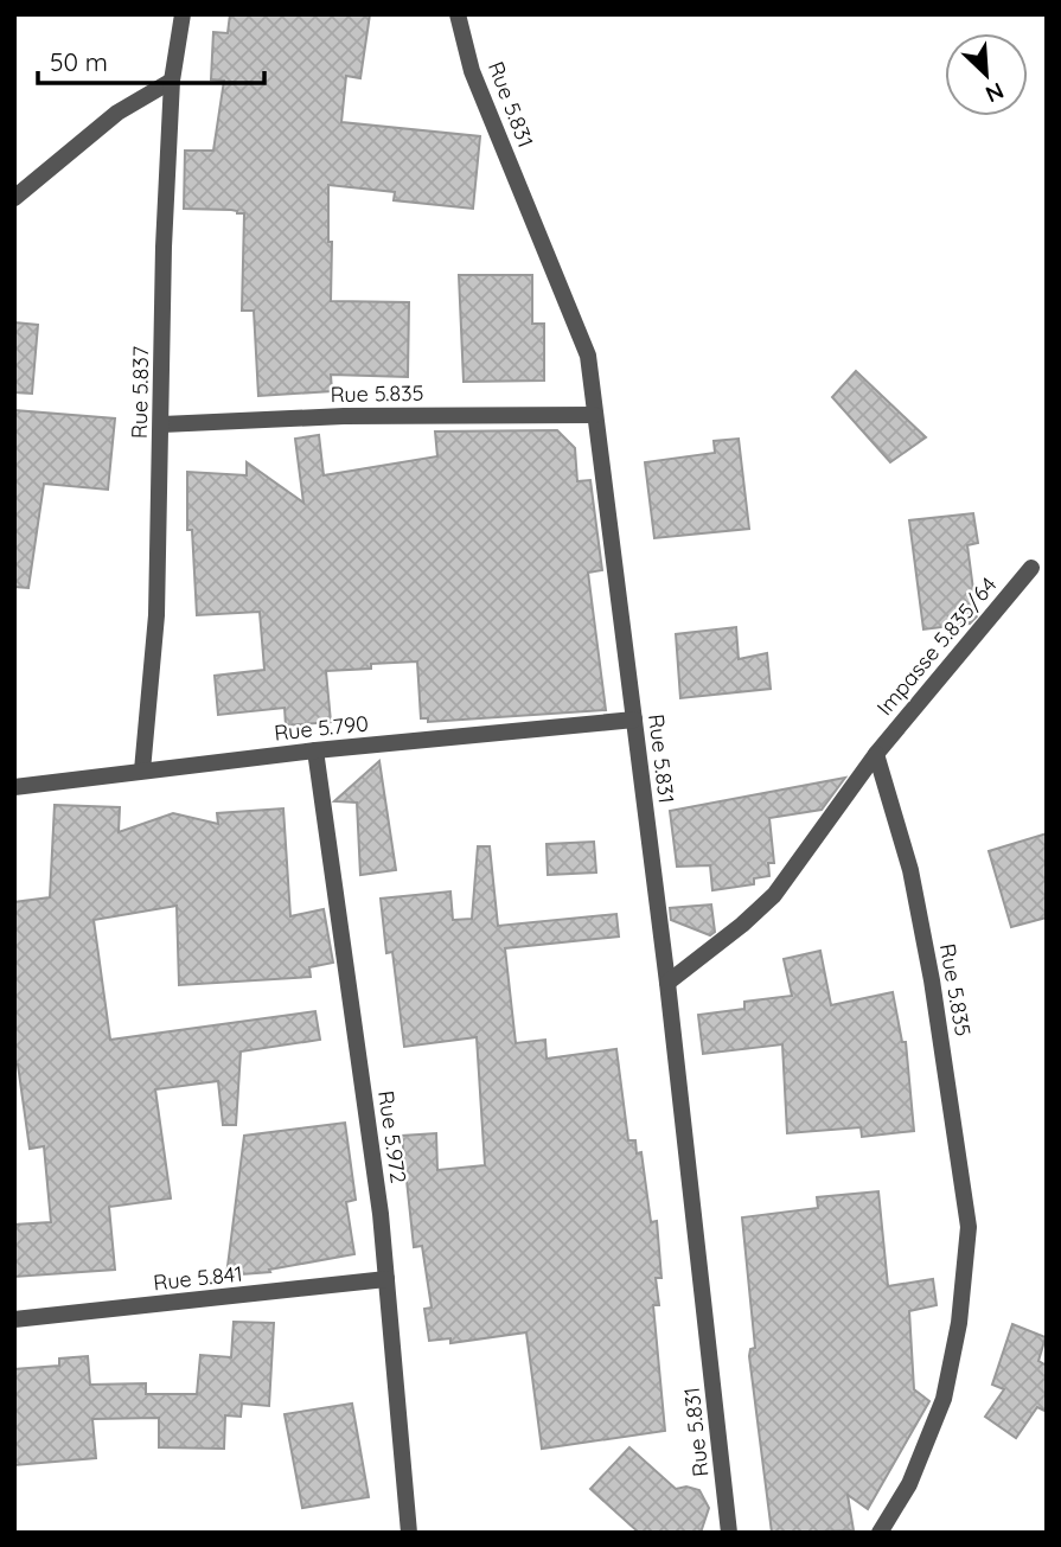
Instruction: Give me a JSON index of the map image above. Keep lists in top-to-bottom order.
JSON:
{
  "streets": {
    "street": [
      "Rue 5.831",
      "Rue 5.837",
      "Rue 5.835",
      "Impasse 5.835/64",
      "Rue 5.790",
      "Rue 5.972",
      "Rue 5.841"
    ]
  },
  "crossings": [
    ["Rue 5.831", "Rue 5.835"],
    ["Rue 5.831", "Rue 5.790"],
    ["Rue 5.837", "Rue 5.835"],
    ["Rue 5.837", "Rue 5.790"],
    ["Rue 5.835", "Impasse 5.835/64"],
    ["Rue 5.790", "Rue 5.972"],
    ["Rue 5.972", "Rue 5.841"]
  ],
  "scale_bar": "50 m",
  "north": "bottom right"
}
